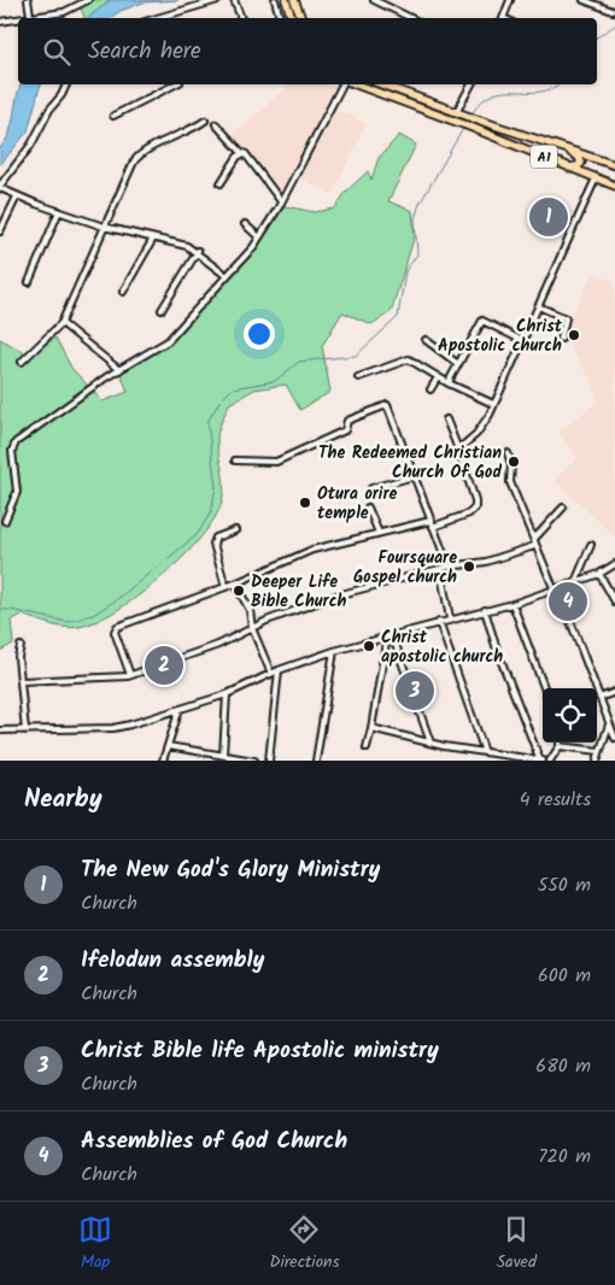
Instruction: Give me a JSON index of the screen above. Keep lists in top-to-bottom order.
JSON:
{
  "streets": {
    "highway": ["A1"]
  },
  "places": [
    "Christ Apostolic church",
    "The Redeemed Christian Church Of God",
    "Otura orire temple",
    "Foursquare Gospel church",
    "Deeper Life Bible Church",
    "Christ apostolic church"
  ],
  "page": {
    "search": "Search here",
    "pins": [
      "1",
      "4",
      "2",
      "3"
    ],
    "heading": ["Nearby", "4 results"],
    "list": [
      {
        "mark": "1",
        "name": "The New God's Glory Ministry",
        "note": "Church",
        "value": "550 m"
      },
      {
        "mark": "2",
        "name": "Ifelodun assembly",
        "note": "Church",
        "value": "600 m"
      },
      {
        "mark": "3",
        "name": "Christ Bible life Apostolic ministry",
        "note": "Church",
        "value": "680 m"
      },
      {
        "mark": "4",
        "name": "Assemblies of God Church",
        "note": "Church",
        "value": "720 m"
      }
    ],
    "nav": ["Map", "Directions", "Saved"]
  }
}
